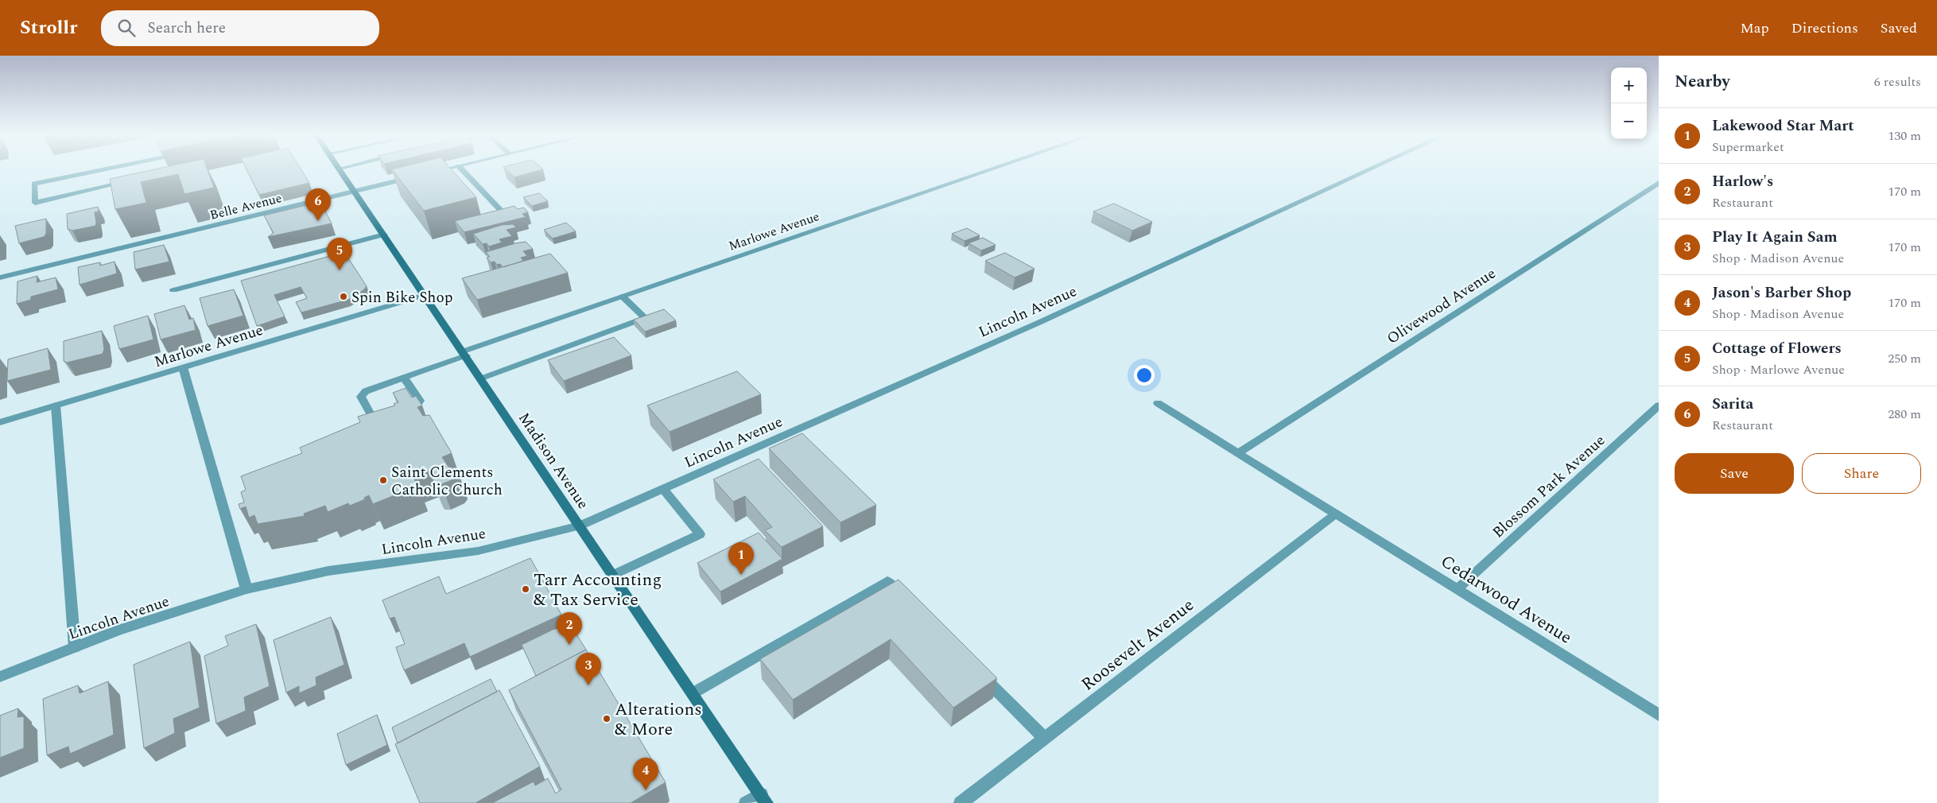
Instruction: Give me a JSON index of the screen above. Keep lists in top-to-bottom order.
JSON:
{
  "streets": {
    "main road": ["Madison Avenue"],
    "street": [
      "Belle Avenue",
      "Marlowe Avenue",
      "Olivewood Avenue",
      "Lincoln Avenue",
      "Blossom Park Avenue",
      "Cedarwood Avenue",
      "Roosevelt Avenue"
    ]
  },
  "crossings": [
    ["Belle Avenue", "Madison Avenue"],
    ["Marlowe Avenue", "Madison Avenue"],
    ["Lincoln Avenue", "Madison Avenue"],
    ["Blossom Park Avenue", "Cedarwood Avenue"],
    ["Cedarwood Avenue", "Roosevelt Avenue"]
  ],
  "places": [
    "Spin Bike Shop",
    "Saint Clements Catholic Church",
    "Tarr Accounting & Tax Service",
    "Alterations & More"
  ],
  "page": {
    "header": "Strollr",
    "search": "Search here",
    "nav": ["Map", "Directions", "Saved"],
    "heading": ["Nearby", "6 results"],
    "map_buttons": ["+", "−"],
    "list": [
      {
        "mark": "1",
        "name": "Lakewood Star Mart",
        "note": "Supermarket",
        "value": "130 m"
      },
      {
        "mark": "2",
        "name": "Harlow's",
        "note": "Restaurant",
        "value": "170 m"
      },
      {
        "mark": "3",
        "name": "Play It Again Sam",
        "note": "Shop · Madison Avenue",
        "value": "170 m"
      },
      {
        "mark": "4",
        "name": "Jason's Barber Shop",
        "note": "Shop · Madison Avenue",
        "value": "170 m"
      },
      {
        "mark": "5",
        "name": "Cottage of Flowers",
        "note": "Shop · Marlowe Avenue",
        "value": "250 m"
      },
      {
        "mark": "6",
        "name": "Sarita",
        "note": "Restaurant",
        "value": "280 m"
      }
    ],
    "pins": [
      "6",
      "5",
      "1",
      "2",
      "3",
      "4"
    ],
    "buttons": ["Save", "Share"]
  }
}
